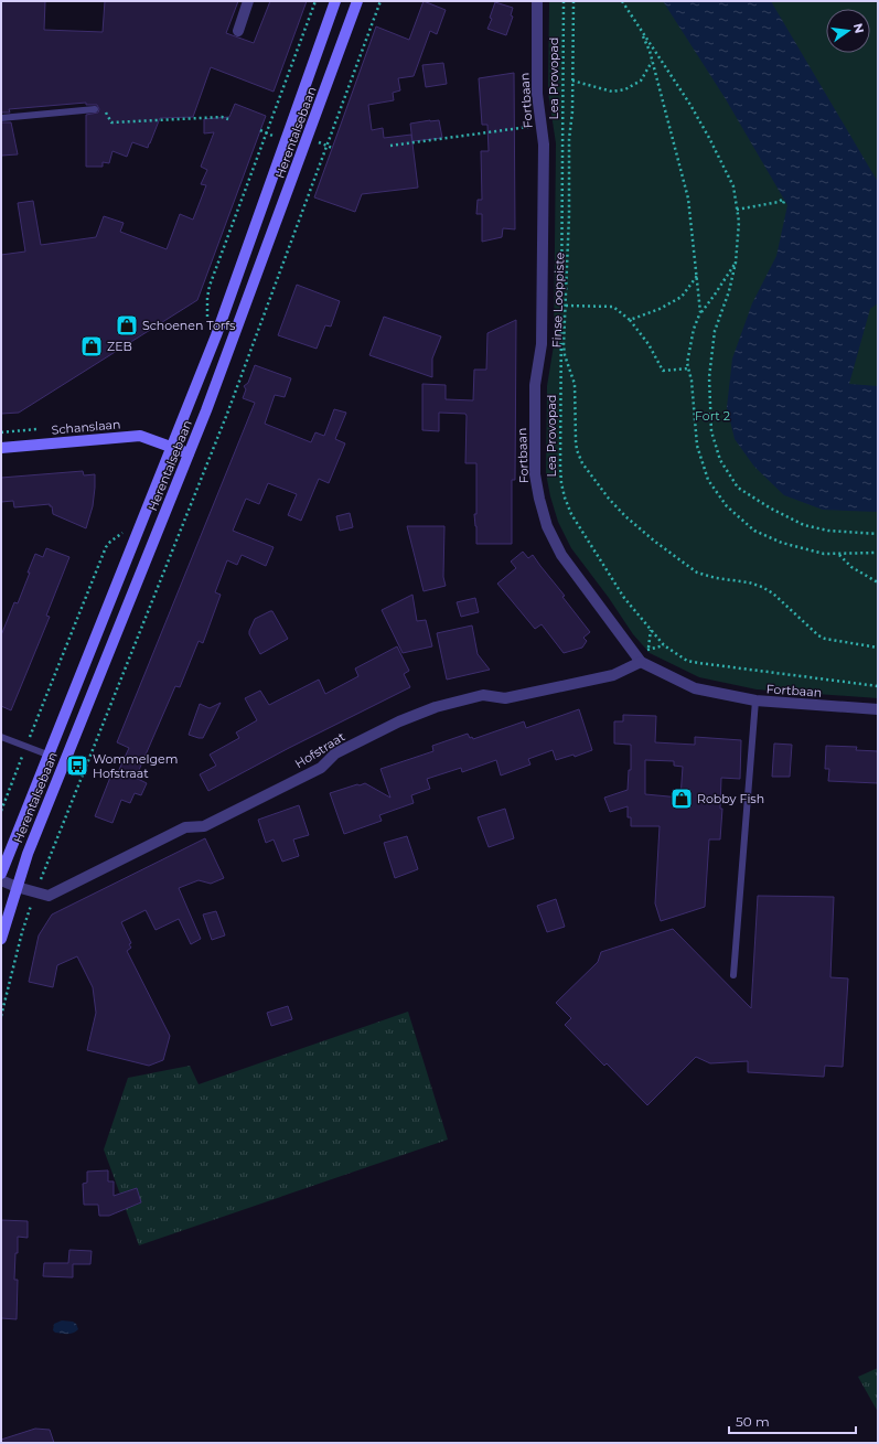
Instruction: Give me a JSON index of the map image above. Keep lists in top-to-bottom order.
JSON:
{
  "streets": {
    "main road": ["Herentalsebaan", "Schanslaan"],
    "street": ["Fortbaan", "Hofstraat"],
    "path": ["Lea Provopad", "Finse Looppiste"]
  },
  "crossings": [
    ["Fortbaan", "Hofstraat"],
    ["Herentalsebaan", "Schanslaan"],
    ["Herentalsebaan", "Hofstraat"]
  ],
  "parks": ["Fort 2"],
  "places": {
    "shop": ["Schoenen Torfs", "ZEB", "Robby Fish"],
    "bus stop": ["Wommelgem Hofstraat"]
  },
  "scale_bar": "50 m",
  "north": "right"
}
